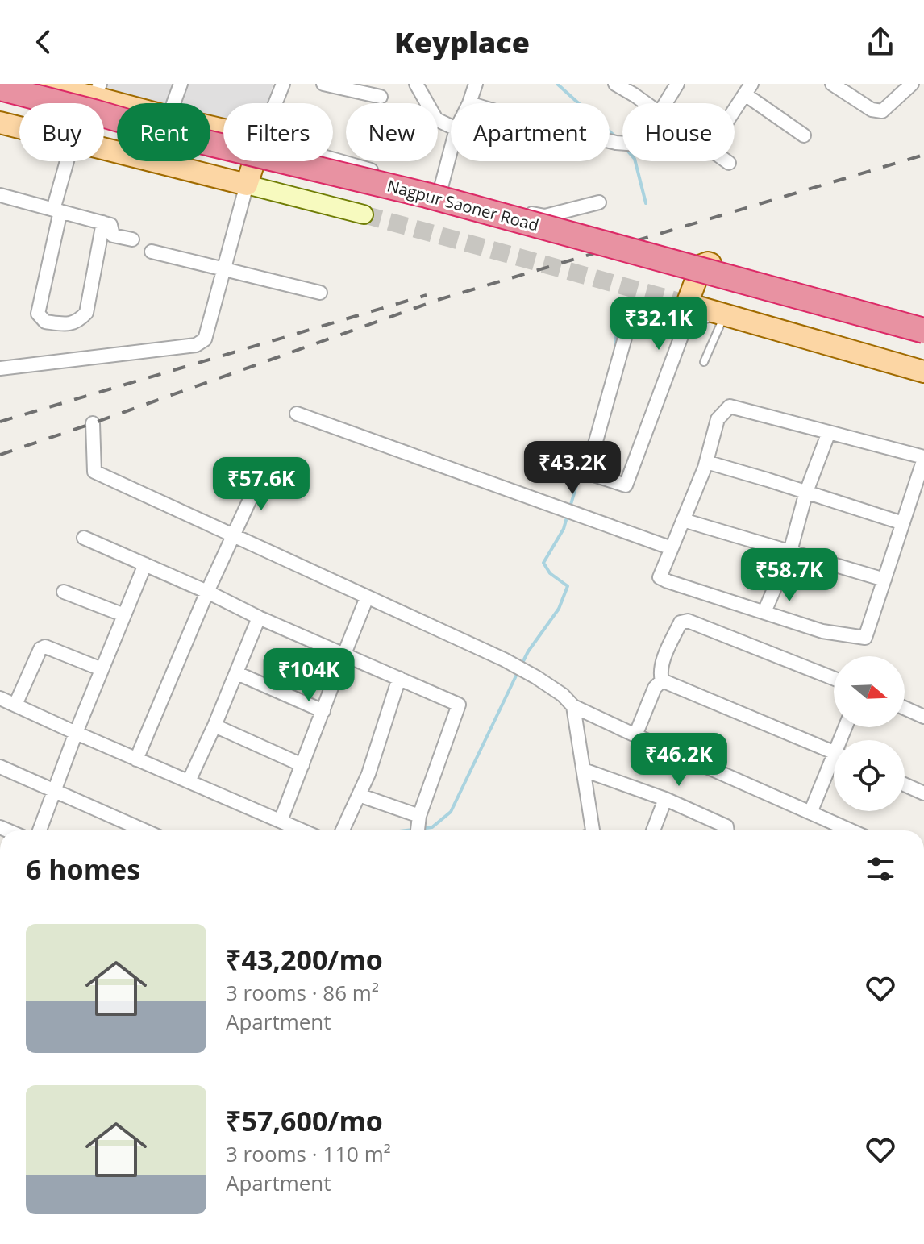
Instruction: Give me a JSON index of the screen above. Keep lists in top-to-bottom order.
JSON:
{
  "streets": {
    "highway": ["Nagpur Saoner Road"]
  },
  "north": "right",
  "page": {
    "header": "Keyplace",
    "chip": [
      "Buy",
      "Rent",
      "Filters",
      "New",
      "Apartment",
      "House"
    ],
    "price": [
      "₹32.1K",
      "₹43.2K",
      "₹57.6K",
      "₹58.7K",
      "₹104K",
      "₹46.2K"
    ],
    "heading": "6 homes",
    "list": [
      {
        "name": "₹43,200/mo",
        "note": "3 rooms · 86 m² · Apartment"
      },
      {
        "name": "₹57,600/mo",
        "note": "3 rooms · 110 m² · Apartment"
      }
    ]
  }
}
